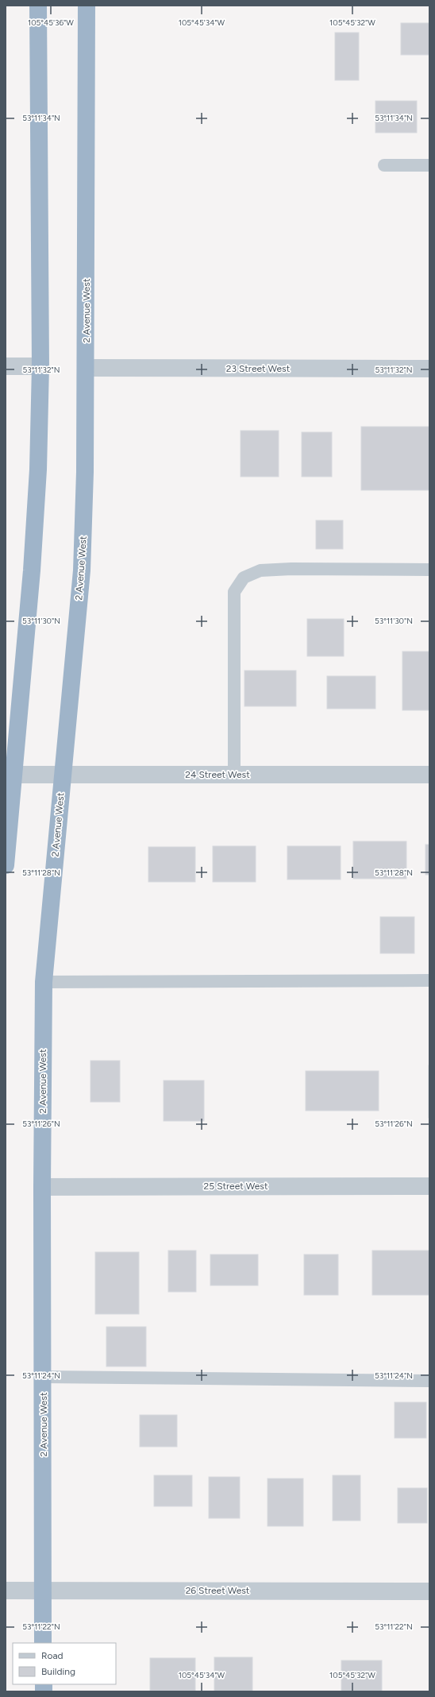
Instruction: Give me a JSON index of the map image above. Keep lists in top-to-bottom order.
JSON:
{
  "streets": {
    "highway": ["2 Avenue West"],
    "street": [
      "23 Street West",
      "24 Street West",
      "25 Street West",
      "26 Street West"
    ]
  },
  "crossings": [
    ["2 Avenue West", "23 Street West"],
    ["2 Avenue West", "24 Street West"],
    ["2 Avenue West", "25 Street West"],
    ["2 Avenue West", "26 Street West"]
  ],
  "legend": ["Road", "Building"],
  "coordinates": [
    "105°45'36\"W",
    "105°45'34\"W",
    "105°45'32\"W",
    "53°11'34\"N",
    "53°11'32\"N",
    "53°11'30\"N",
    "53°11'28\"N",
    "53°11'26\"N",
    "53°11'24\"N",
    "53°11'22\"N"
  ]
}
